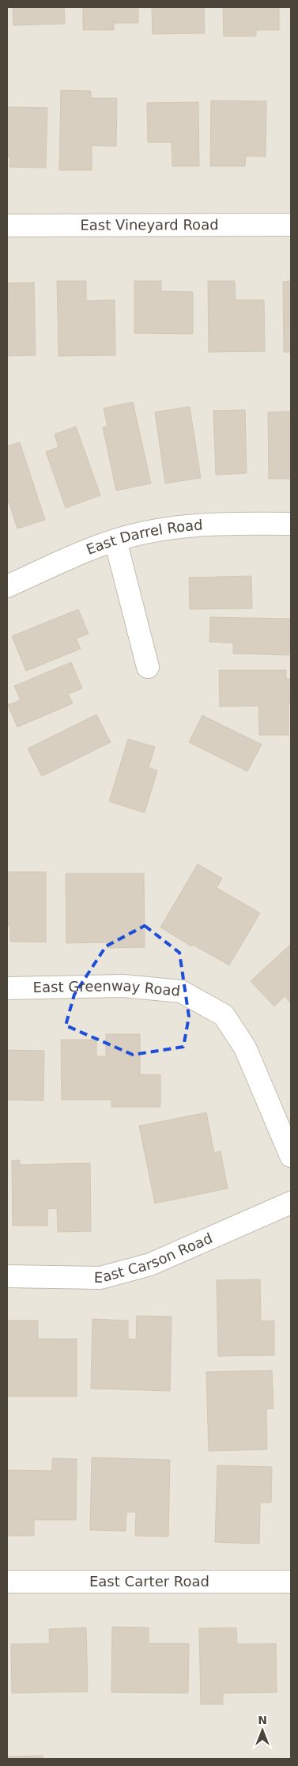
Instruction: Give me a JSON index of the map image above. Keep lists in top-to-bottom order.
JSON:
{
  "streets": {
    "street": [
      "East Vineyard Road",
      "East Darrel Road",
      "East Greenway Road",
      "East Carson Road",
      "East Carter Road"
    ]
  },
  "north": "top"
}
